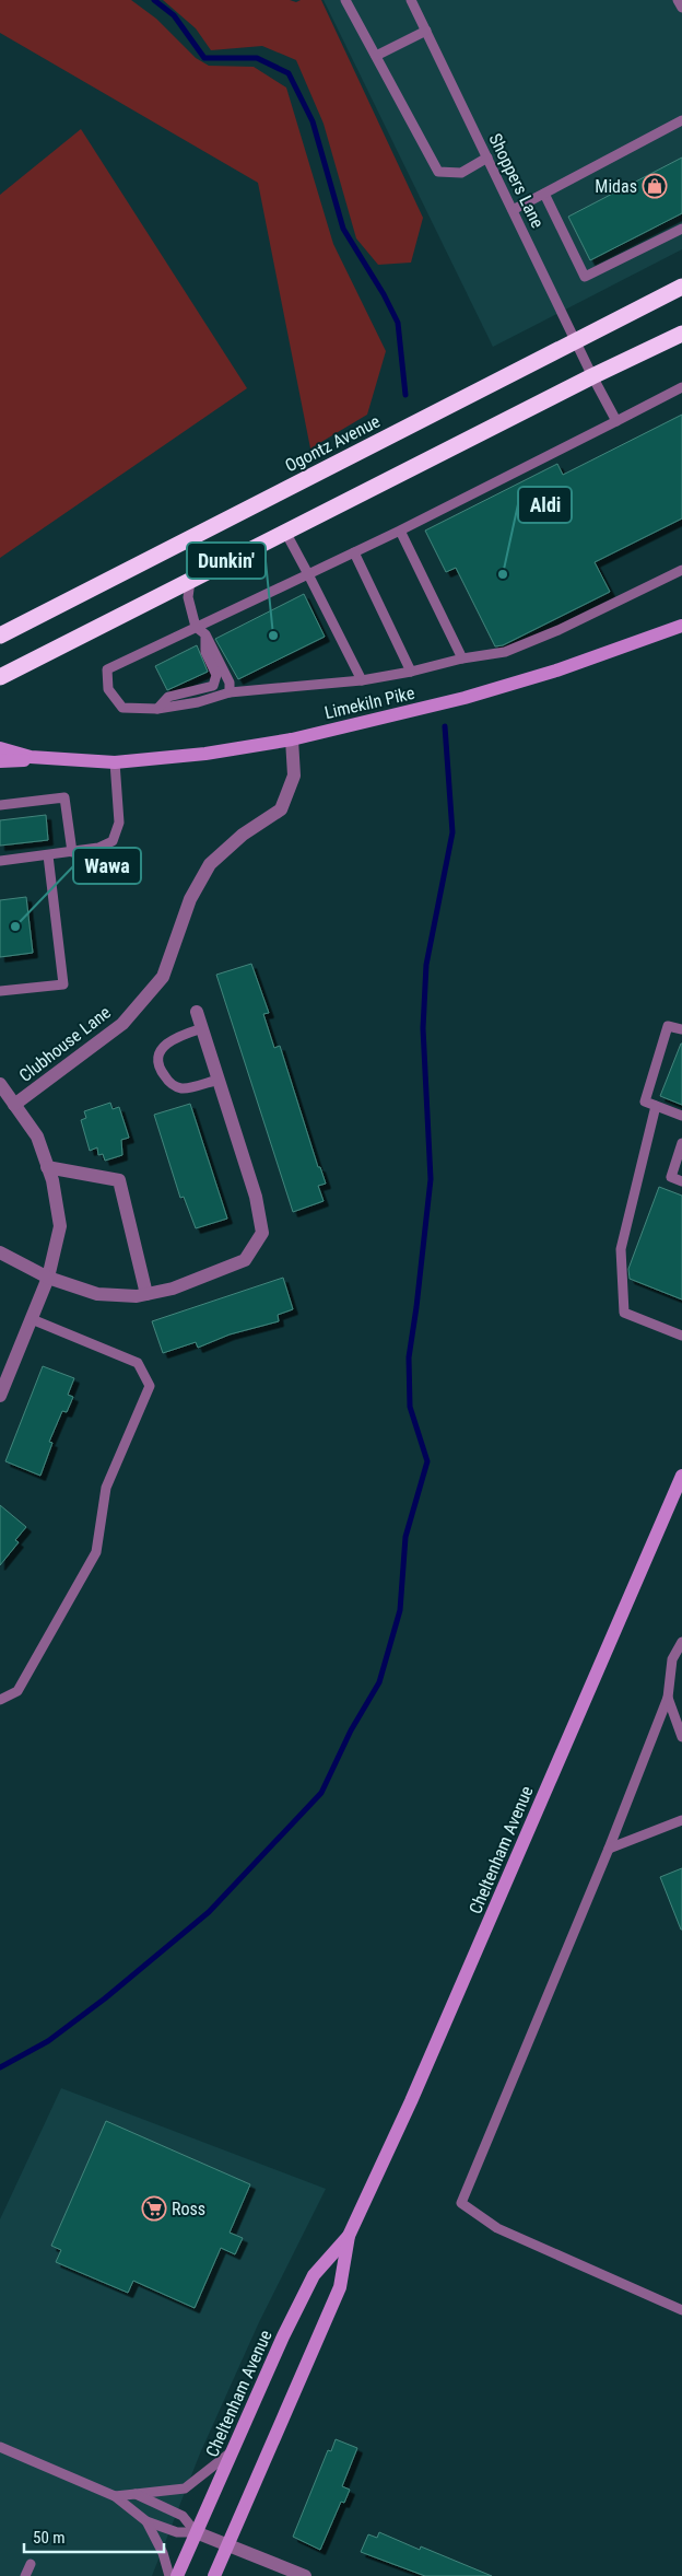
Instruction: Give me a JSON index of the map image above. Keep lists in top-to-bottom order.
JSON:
{
  "streets": {
    "highway": ["Ogontz Avenue"],
    "main road": ["Limekiln Pike", "Cheltenham Avenue"],
    "street": ["Clubhouse Lane"],
    "lane": ["Shoppers Lane"]
  },
  "crossings": [
    ["Shoppers Lane", "Ogontz Avenue"],
    ["Limekiln Pike", "Clubhouse Lane"]
  ],
  "places": {
    "shop": ["Midas"],
    "other": ["Aldi", "Dunkin'", "Wawa"],
    "supermarket": ["Ross"]
  },
  "scale_bar": "50 m"
}
